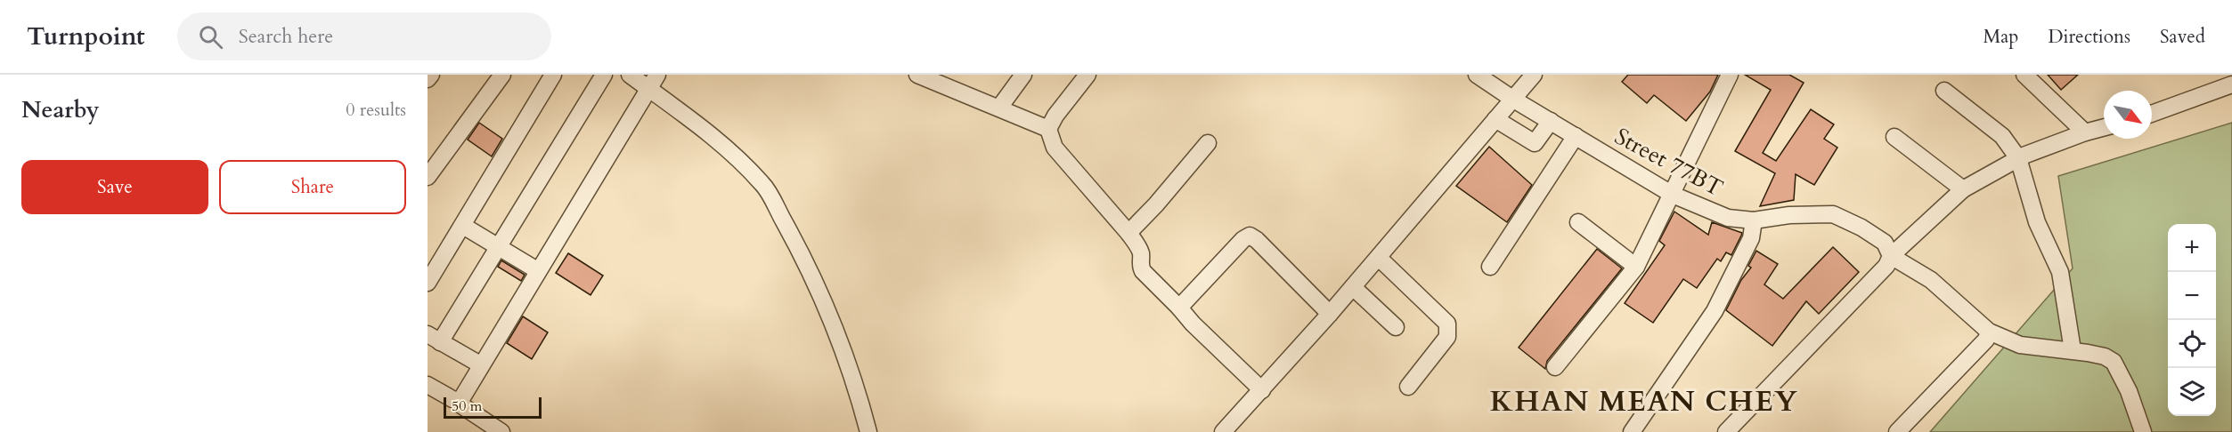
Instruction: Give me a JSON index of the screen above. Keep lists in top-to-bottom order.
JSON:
{
  "streets": {
    "street": ["Street 77BT"]
  },
  "districts": ["KHAN MEAN CHEY"],
  "scale_bar": "50 m",
  "north": "bottom right",
  "page": {
    "header": "Turnpoint",
    "search": "Search here",
    "nav": ["Map", "Directions", "Saved"],
    "heading": ["Nearby", "0 results"],
    "buttons": ["Save", "Share"],
    "map_buttons": ["+", "−"],
    "scale": "50 m"
  }
}
